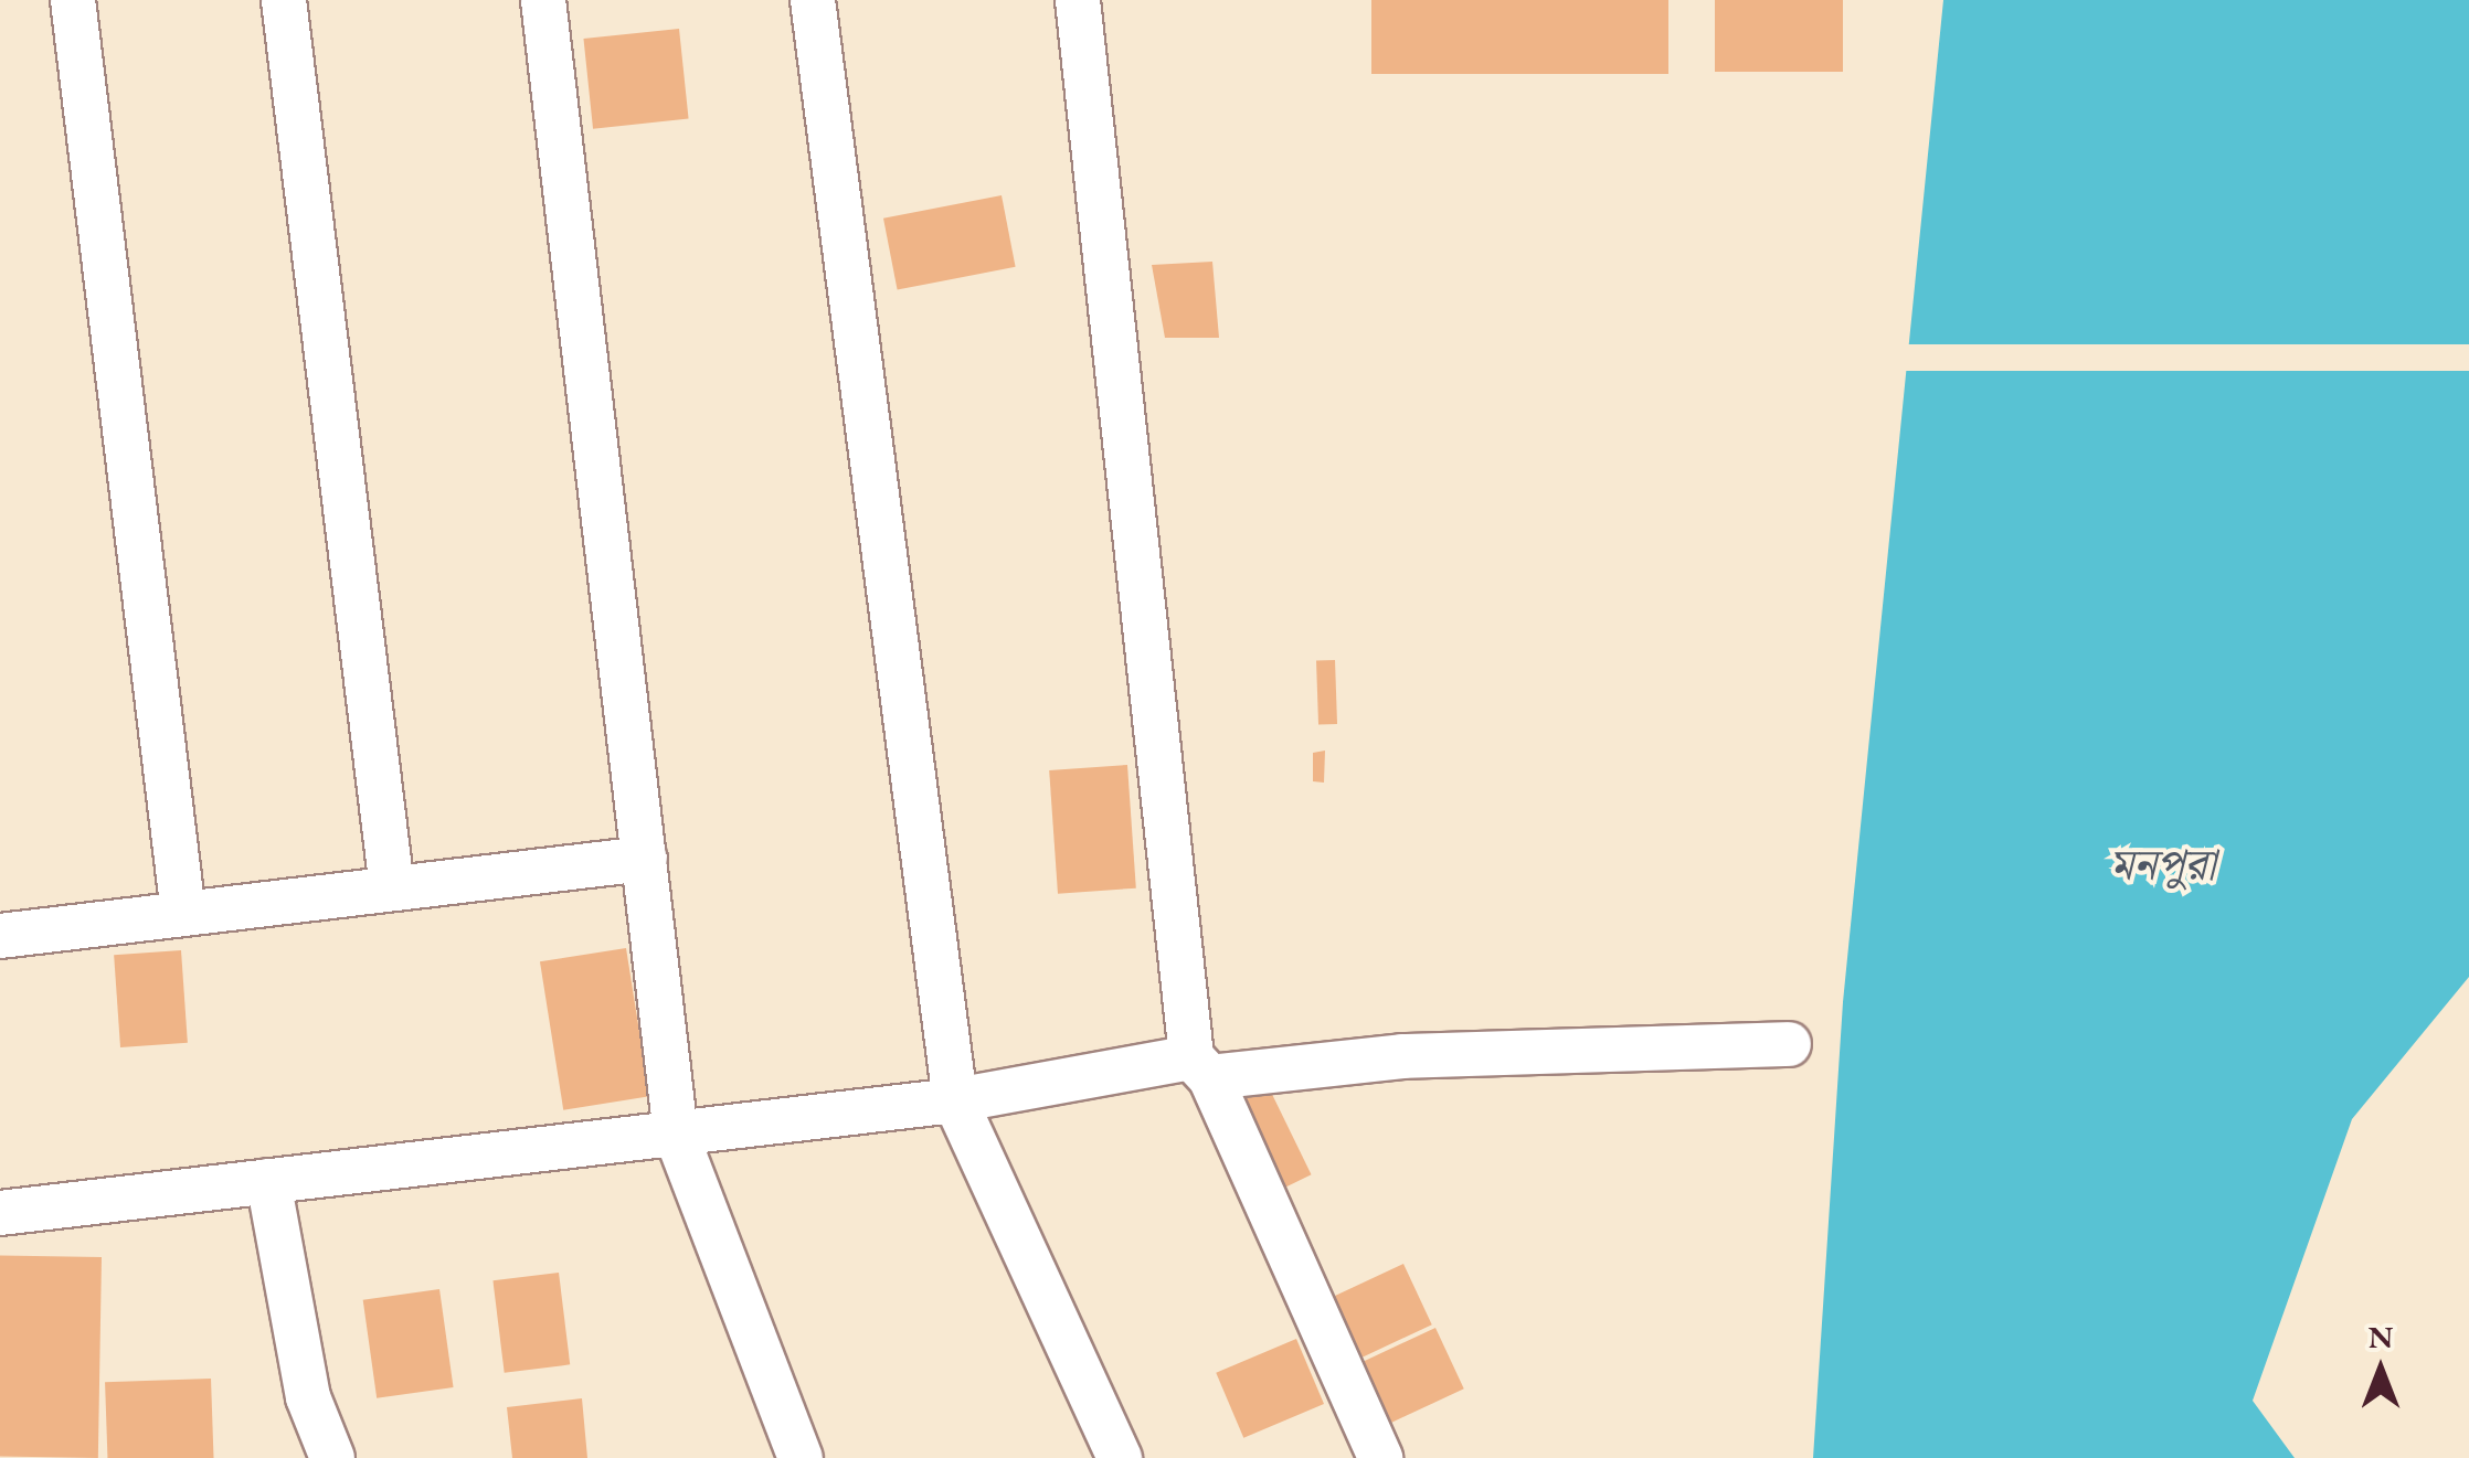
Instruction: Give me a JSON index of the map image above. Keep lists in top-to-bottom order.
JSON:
{
  "water": ["মনপুরা"],
  "north": "top"
}
